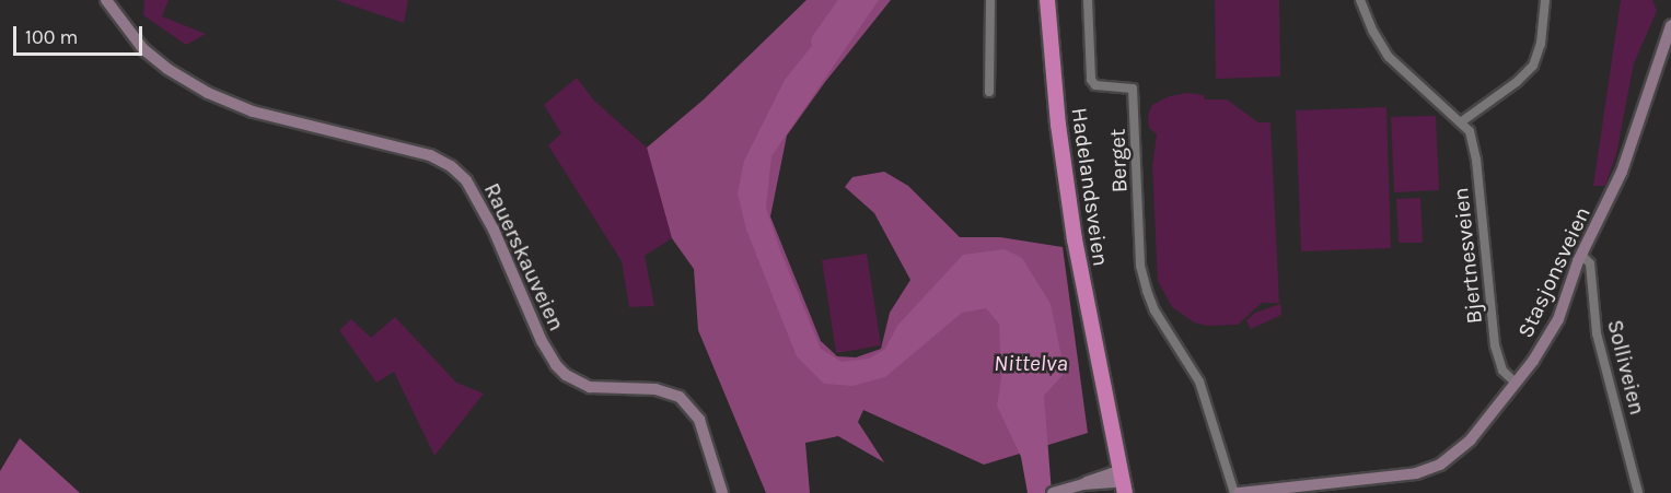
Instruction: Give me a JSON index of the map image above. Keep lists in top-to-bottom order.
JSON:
{
  "streets": {
    "highway": ["Hadelandsveien"],
    "street": [
      "Berget",
      "Bjertnesveien",
      "Rauerskauveien",
      "Stasjonsveien",
      "Solliveien"
    ]
  },
  "crossings": [
    ["Bjertnesveien", "Stasjonsveien"],
    ["Stasjonsveien", "Solliveien"]
  ],
  "water": ["Nittelva"],
  "scale_bar": "100 m"
}
